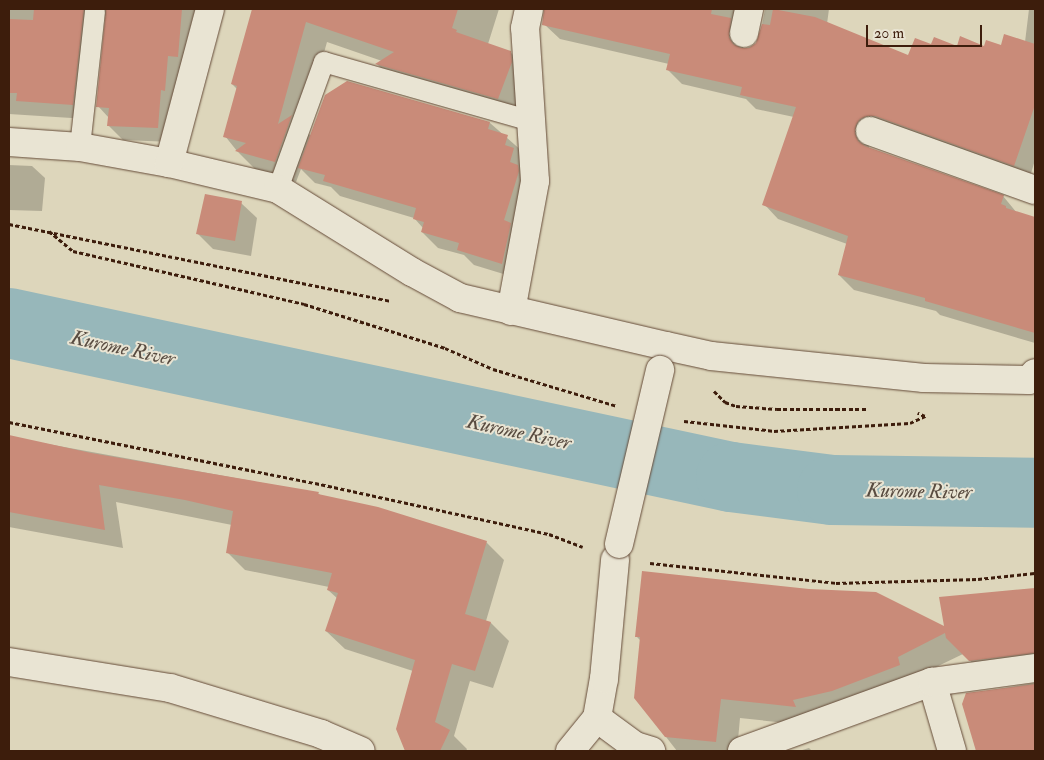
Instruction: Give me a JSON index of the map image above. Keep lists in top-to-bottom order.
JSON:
{
  "water": ["Kurome River"],
  "scale_bar": "20 m"
}
